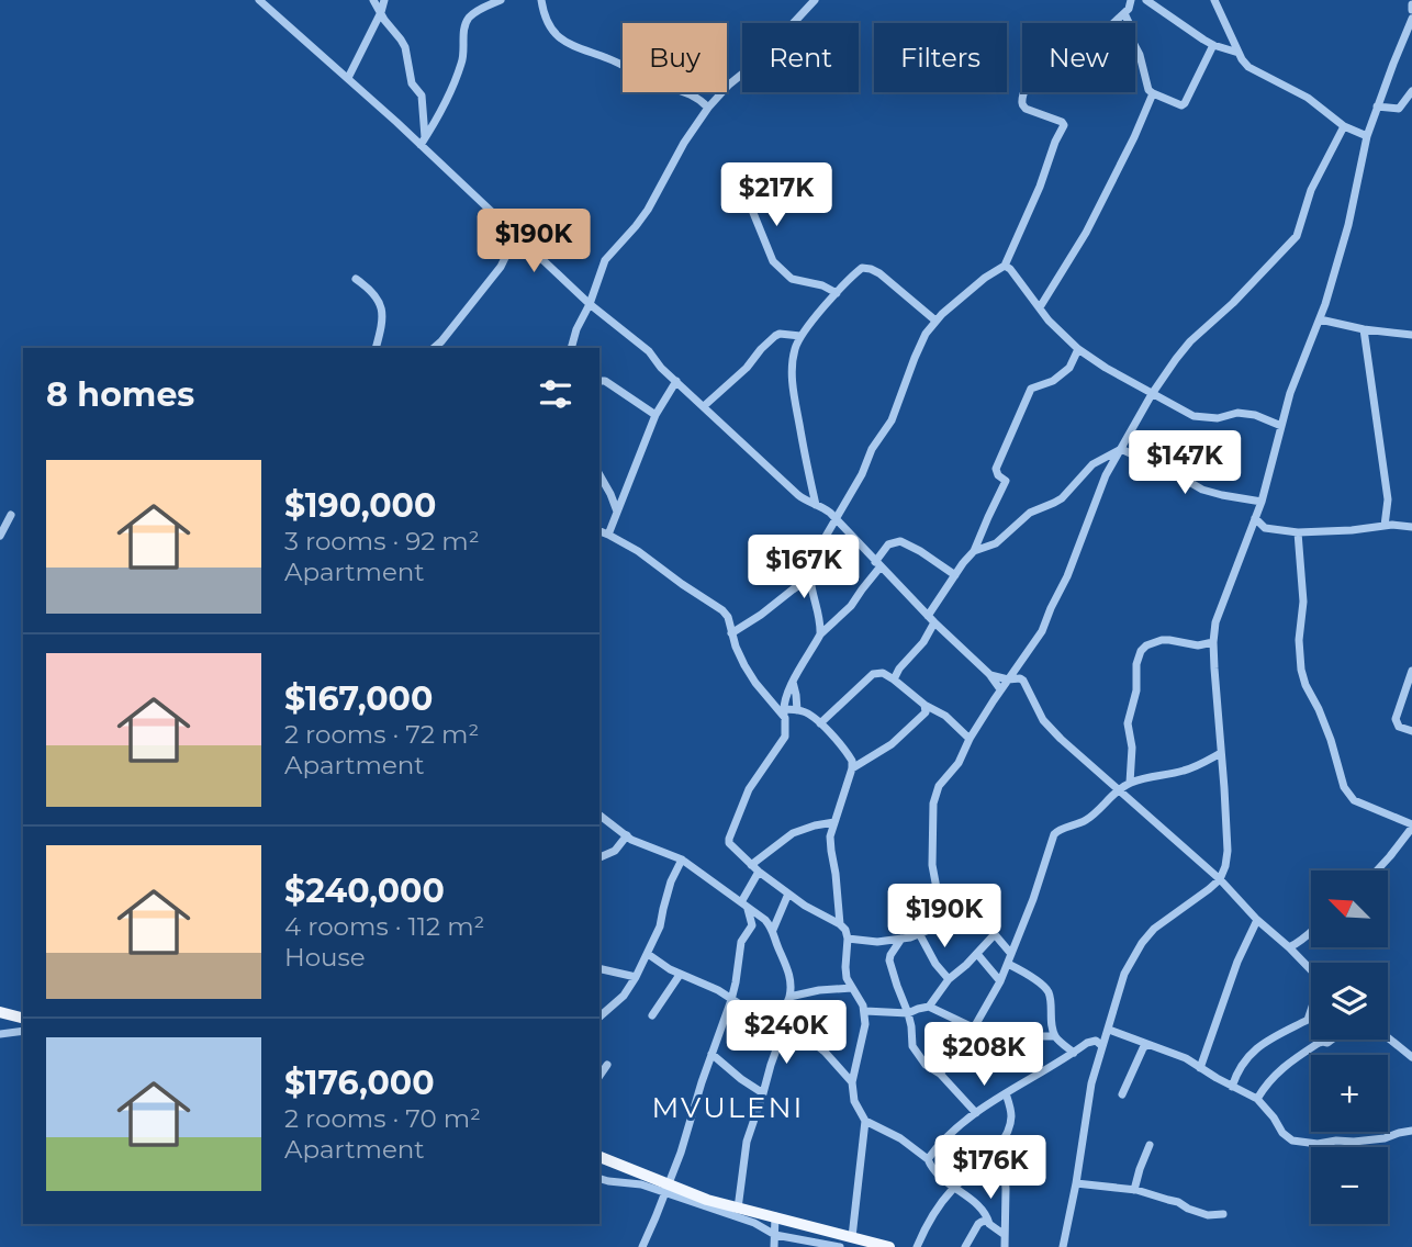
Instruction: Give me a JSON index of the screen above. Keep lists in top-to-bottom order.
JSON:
{
  "districts": ["MVULENI"],
  "north": "top left",
  "page": {
    "chip": [
      "Buy",
      "Rent",
      "Filters",
      "New"
    ],
    "price": [
      "$217K",
      "$190K",
      "$147K",
      "$167K",
      "$190K",
      "$240K",
      "$208K",
      "$176K"
    ],
    "heading": "8 homes",
    "list": [
      {
        "name": "$190,000",
        "note": "3 rooms · 92 m² · Apartment"
      },
      {
        "name": "$167,000",
        "note": "2 rooms · 72 m² · Apartment"
      },
      {
        "name": "$240,000",
        "note": "4 rooms · 112 m² · House"
      },
      {
        "name": "$176,000",
        "note": "2 rooms · 70 m² · Apartment"
      }
    ],
    "map_buttons": ["+", "−"]
  }
}
